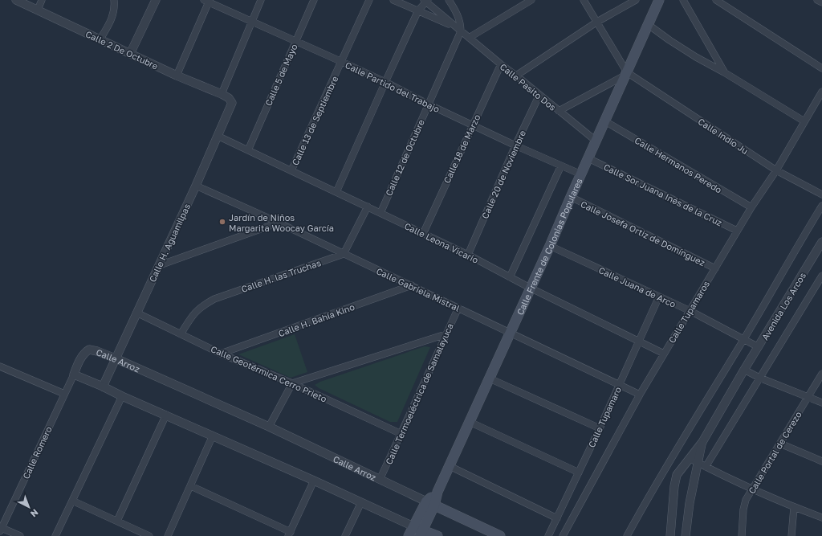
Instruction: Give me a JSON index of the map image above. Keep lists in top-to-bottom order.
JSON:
{
  "streets": {
    "main road": ["Calle Frente de Colonias Populares", "Calle Arroz"],
    "street": [
      "Calle 2 De Octubre",
      "Calle 5 de Mayo",
      "Calle Partido del Trabajo",
      "Calle Pasito Dos",
      "Calle 13 de Septiembre",
      "Calle Indio Ju",
      "Calle 18 de Marzo",
      "Calle 12 de Octubre",
      "Calle Hermanos Peredo",
      "Calle 20 de Noviembre",
      "Calle Sor Juana Inés de la Cruz",
      "Calle Josefa Ortiz de Domínguez",
      "Calle H. Aguamilpas",
      "Calle Leona Vicario",
      "Calle H. las Truchas",
      "Calle Juana de Arco",
      "Calle Gabriela Mistral",
      "Avenida Los Arcos",
      "Calle Tupamaros",
      "Calle H. Bahía Kino",
      "Calle Geotérmica Cerro Prieto",
      "Calle Termoeléctrica de Samalayuca",
      "Calle Tupamaro",
      "Calle Romero",
      "Calle Portal de Cerezo"
    ]
  },
  "crossings": [
    ["Calle 2 De Octubre", "Calle H. Aguamilpas"],
    ["Calle 5 de Mayo", "Calle Partido del Trabajo"],
    ["Calle 5 de Mayo", "Calle Leona Vicario"],
    ["Calle Partido del Trabajo", "Calle 13 de Septiembre"],
    ["Calle Partido del Trabajo", "Calle 18 de Marzo"],
    ["Calle Partido del Trabajo", "Calle 12 de Octubre"],
    ["Calle Partido del Trabajo", "Calle 20 de Noviembre"],
    ["Calle Partido del Trabajo", "Calle Frente de Colonias Populares"],
    ["Calle Pasito Dos", "Calle 18 de Marzo"],
    ["Calle Pasito Dos", "Calle 12 de Octubre"],
    ["Calle Pasito Dos", "Calle 20 de Noviembre"],
    ["Calle Pasito Dos", "Calle Frente de Colonias Populares"],
    ["Calle 13 de Septiembre", "Calle Leona Vicario"],
    ["Calle Indio Ju", "Calle Frente de Colonias Populares"],
    ["Calle Indio Ju", "Calle Tupamaros"],
    ["Calle 18 de Marzo", "Calle Leona Vicario"],
    ["Calle 12 de Octubre", "Calle Leona Vicario"],
    ["Calle Hermanos Peredo", "Calle Frente de Colonias Populares"],
    ["Calle Hermanos Peredo", "Calle Tupamaros"],
    ["Calle 20 de Noviembre", "Calle Leona Vicario"],
    ["Calle Sor Juana Inés de la Cruz", "Calle Frente de Colonias Populares"],
    ["Calle Sor Juana Inés de la Cruz", "Calle Tupamaros"],
    ["Calle Josefa Ortiz de Domínguez", "Calle Frente de Colonias Populares"],
    ["Calle Josefa Ortiz de Domínguez", "Calle Tupamaros"],
    ["Calle H. Aguamilpas", "Calle Leona Vicario"],
    ["Calle H. Aguamilpas", "Calle Gabriela Mistral"],
    ["Calle H. Aguamilpas", "Calle Arroz"],
    ["Calle H. Aguamilpas", "Calle Geotérmica Cerro Prieto"],
    ["Calle Leona Vicario", "Calle Frente de Colonias Populares"],
    ["Calle Leona Vicario", "Calle Tupamaros"],
    ["Calle Leona Vicario", "Calle Tupamaro"],
    ["Calle Frente de Colonias Populares", "Calle Juana de Arco"],
    ["Calle Frente de Colonias Populares", "Calle Gabriela Mistral"],
    ["Calle Frente de Colonias Populares", "Calle Arroz"],
    ["Calle H. las Truchas", "Calle Gabriela Mistral"],
    ["Calle H. las Truchas", "Calle Geotérmica Cerro Prieto"],
    ["Calle Juana de Arco", "Avenida Los Arcos"],
    ["Calle Juana de Arco", "Calle Tupamaros"],
    ["Calle Juana de Arco", "Calle Tupamaro"],
    ["Calle Gabriela Mistral", "Calle Tupamaros"],
    ["Calle Gabriela Mistral", "Calle H. Bahía Kino"],
    ["Calle Gabriela Mistral", "Calle Termoeléctrica de Samalayuca"],
    ["Calle Gabriela Mistral", "Calle Tupamaro"],
    ["Calle H. Bahía Kino", "Calle Geotérmica Cerro Prieto"],
    ["Calle Arroz", "Calle Termoeléctrica de Samalayuca"],
    ["Calle Arroz", "Calle Romero"],
    ["Calle Geotérmica Cerro Prieto", "Calle Termoeléctrica de Samalayuca"]
  ],
  "places": ["Jardín de Niños Margarita Woocay García"],
  "north": "bottom right"
}
